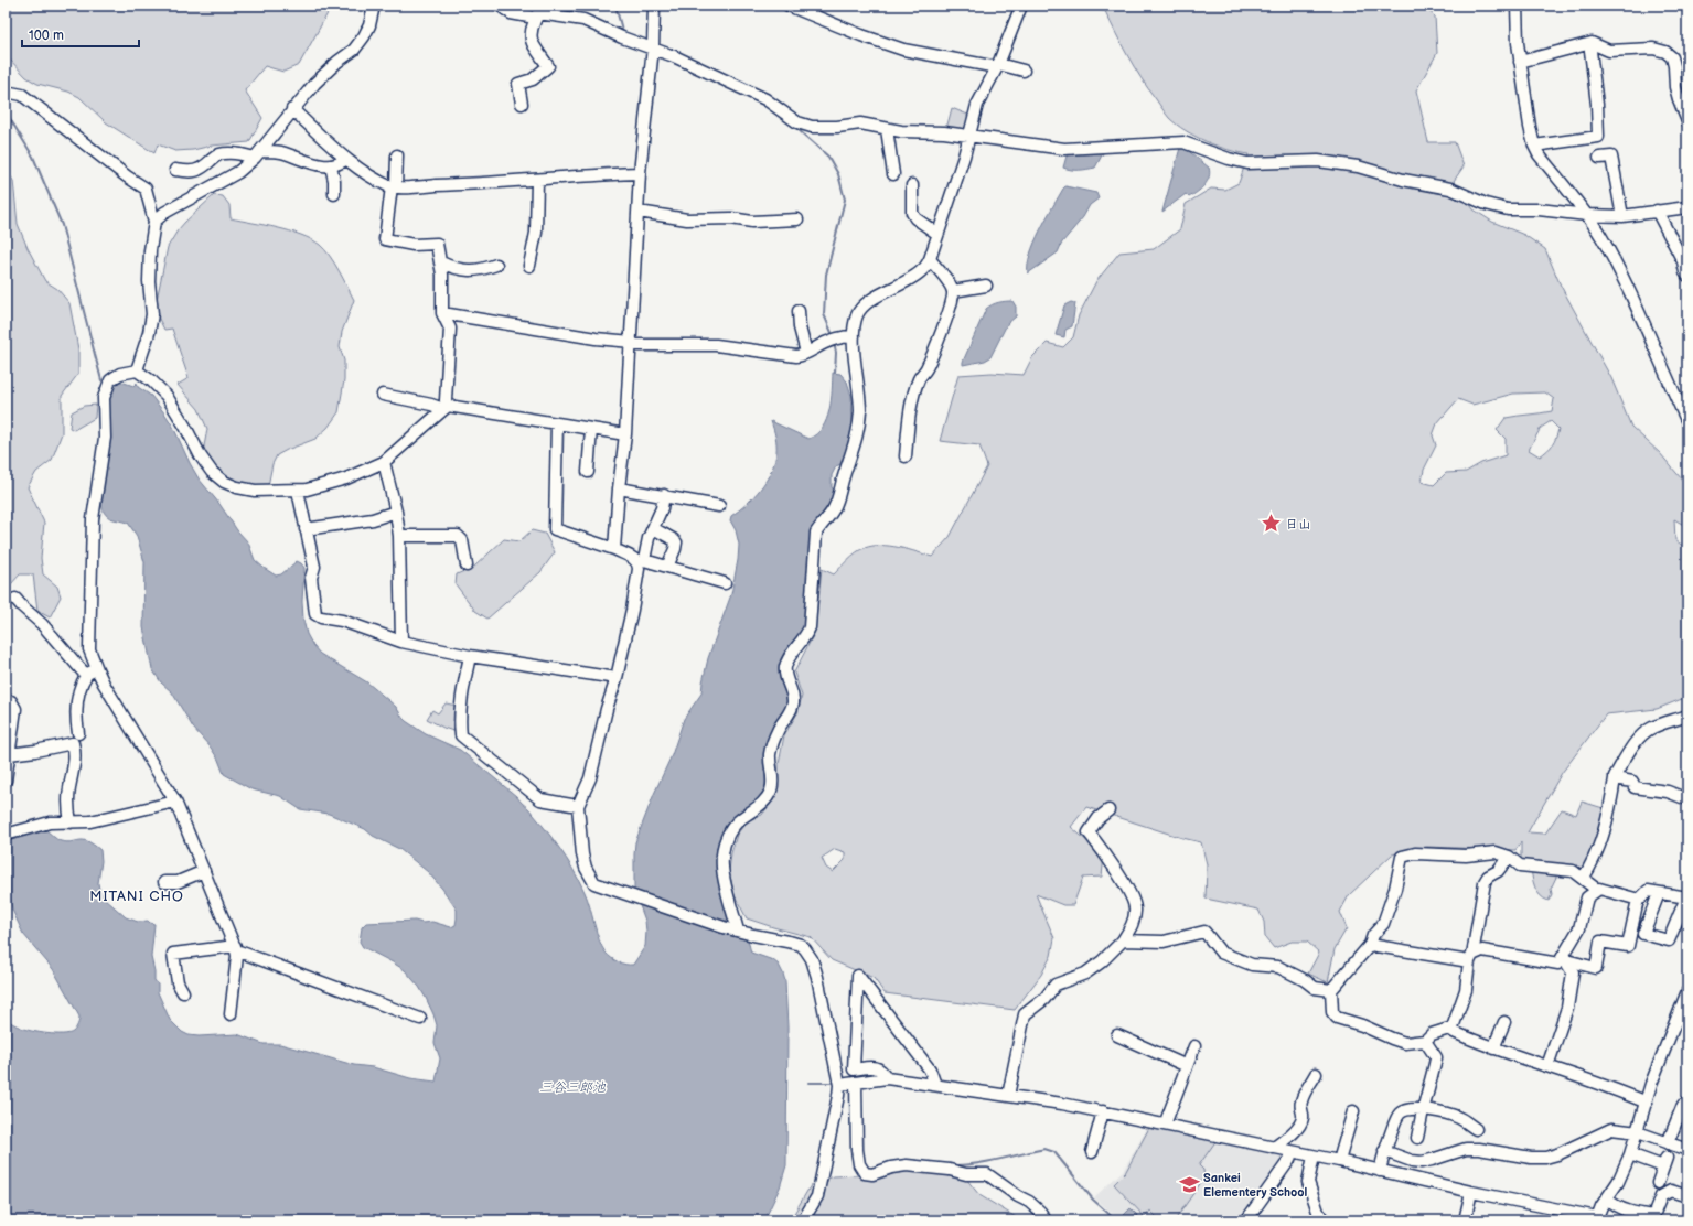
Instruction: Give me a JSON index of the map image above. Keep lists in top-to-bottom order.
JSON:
{
  "districts": ["MITANI CHO"],
  "water": ["三谷三郎池"],
  "places": {
    "place": ["日山"],
    "school or university": ["Sankei Elementery School"]
  },
  "scale_bar": "100 m"
}
